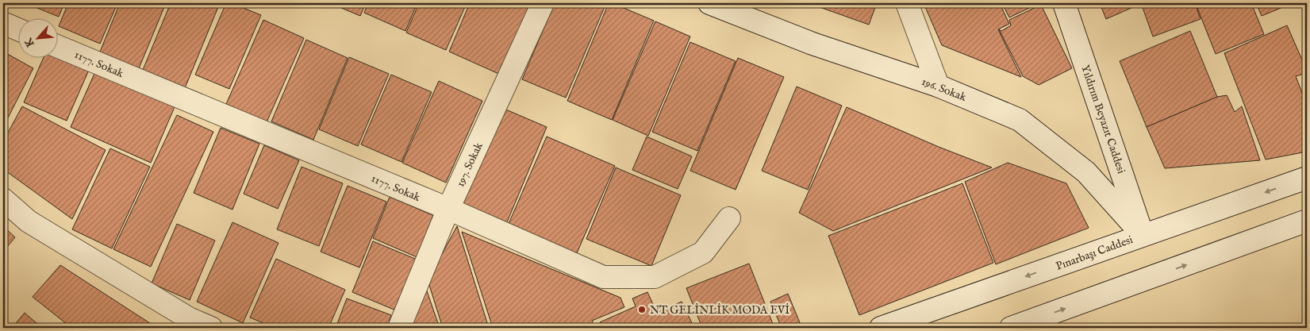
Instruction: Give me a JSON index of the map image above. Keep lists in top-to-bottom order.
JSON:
{
  "streets": {
    "street": [
      "1177. Sokak",
      "196. Sokak",
      "Yıldırım Beyazıt Caddesi",
      "197. Sokak",
      "Pınarbaşı Caddesi"
    ]
  },
  "crossings": [
    ["1177. Sokak", "197. Sokak"],
    ["196. Sokak", "Yıldırım Beyazıt Caddesi"],
    ["196. Sokak", "Pınarbaşı Caddesi"],
    ["Yıldırım Beyazıt Caddesi", "Pınarbaşı Caddesi"]
  ],
  "places": ["NT GELİNLİK MODA EVİ"],
  "north": "bottom left"
}
